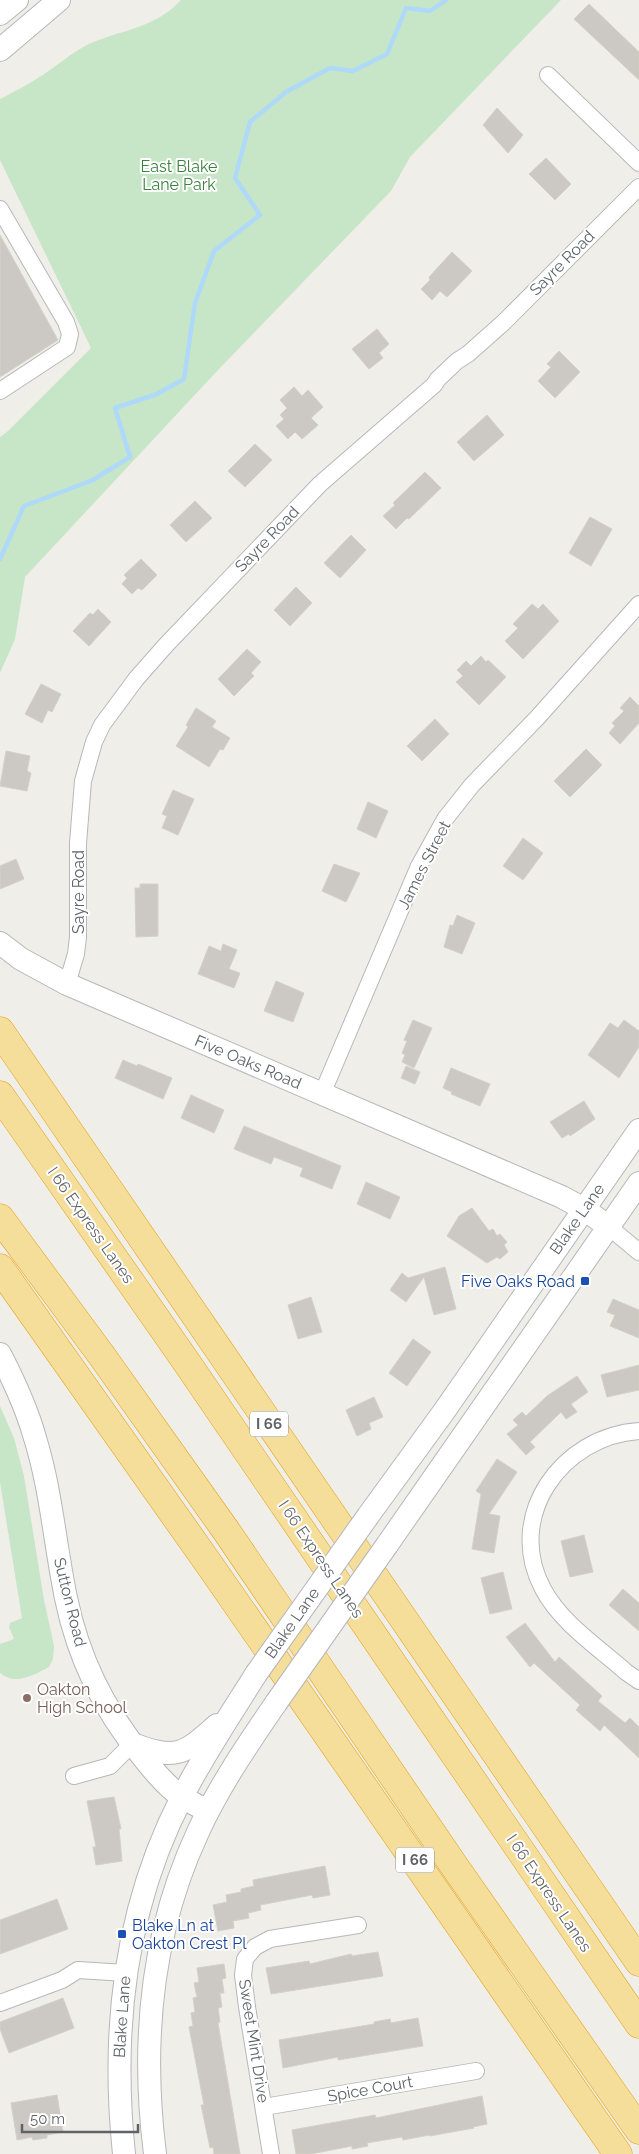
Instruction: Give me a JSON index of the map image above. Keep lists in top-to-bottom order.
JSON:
{
  "streets": {
    "highway": ["I 66 Express Lanes", "I 66"],
    "main road": ["Five Oaks Road", "Blake Lane", "Sutton Road"],
    "street": [
      "Sayre Road",
      "James Street",
      "Sweet Mint Drive",
      "Spice Court"
    ]
  },
  "crossings": [
    ["Sayre Road", "Five Oaks Road"],
    ["James Street", "Five Oaks Road"],
    ["Five Oaks Road", "Blake Lane"],
    ["Blake Lane", "Sutton Road"],
    ["Sweet Mint Drive", "Spice Court"]
  ],
  "parks": ["East Blake Lane Park"],
  "places": {
    "transit": ["Five Oaks Road", "Blake Ln at Oakton Crest Pl"],
    "other": ["Oakton High School"]
  },
  "scale_bar": "50 m"
}
